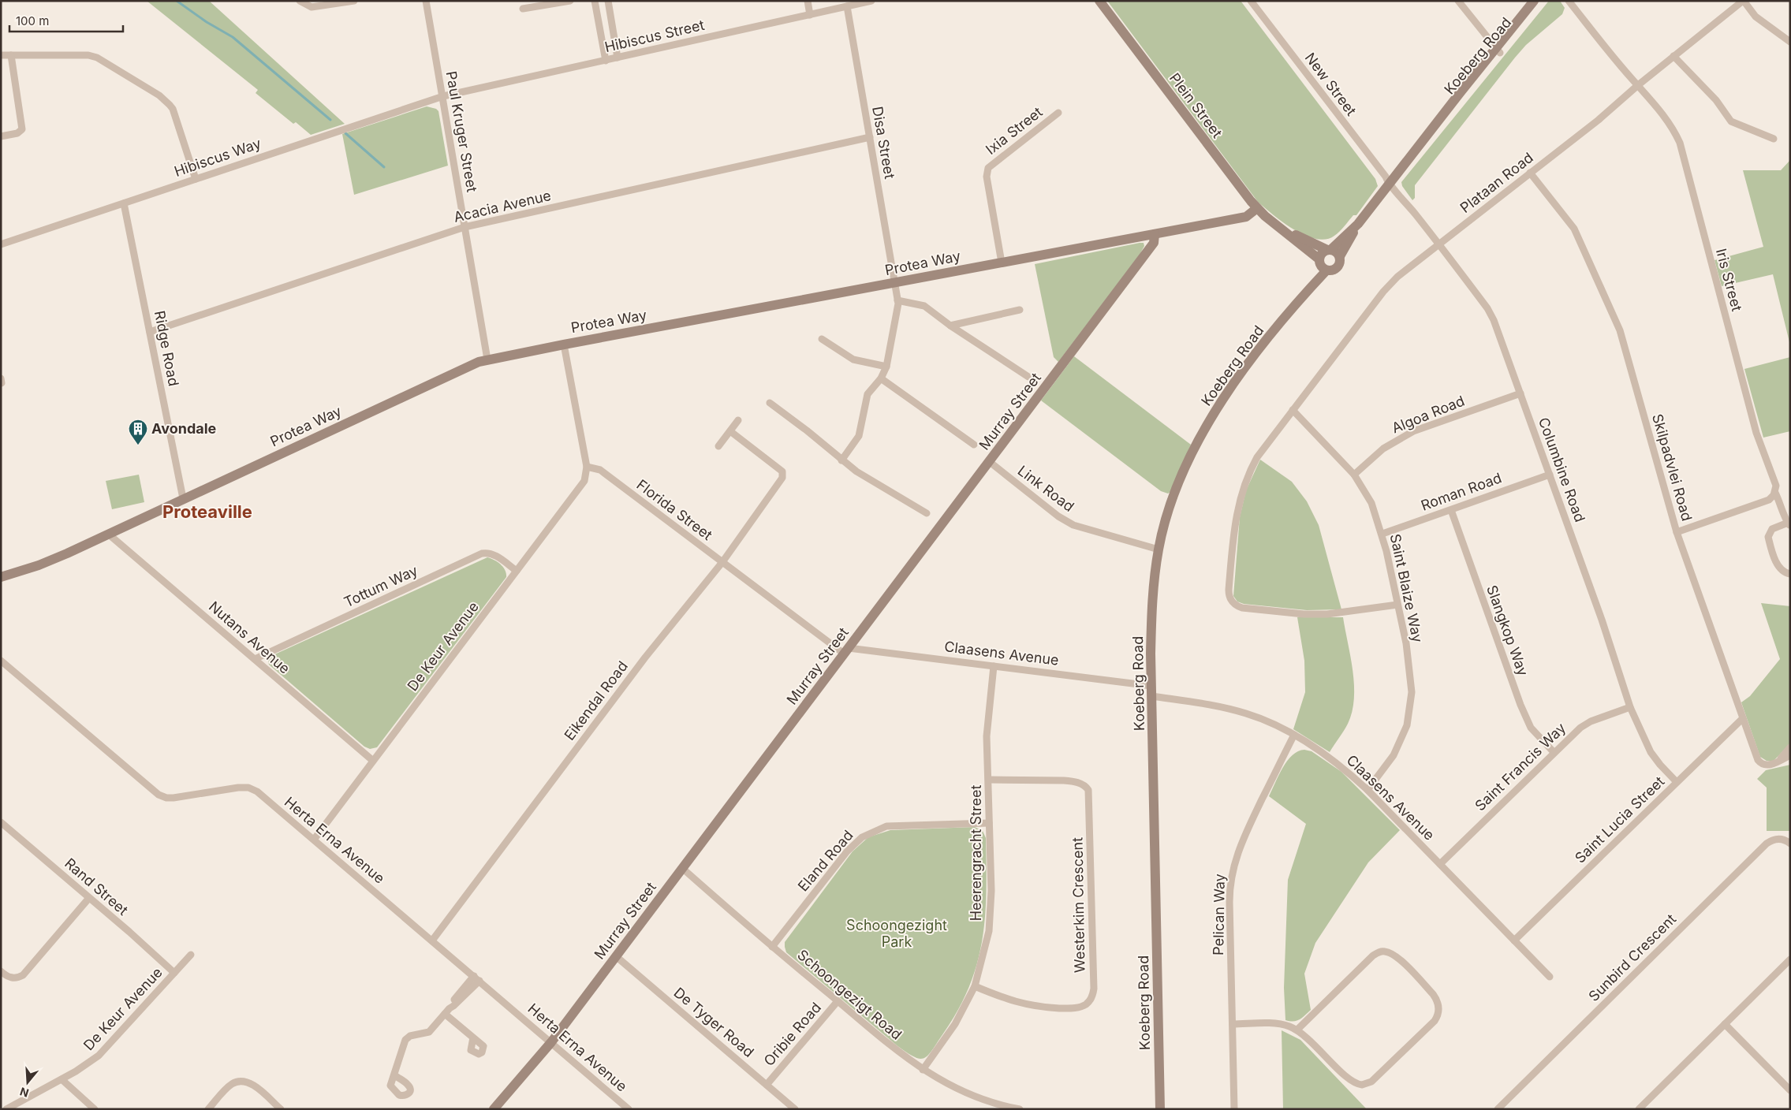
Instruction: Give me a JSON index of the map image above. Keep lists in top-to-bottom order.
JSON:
{
  "streets": {
    "street": [
      "Hibiscus Street",
      "Koeberg Road",
      "New Street",
      "Plein Street",
      "Ixia Street",
      "Paul Kruger Street",
      "Disa Street",
      "Hibiscus Way",
      "Plataan Road",
      "Acacia Avenue",
      "Protea Way",
      "Iris Street",
      "Ridge Road",
      "Murray Street",
      "Algoa Road",
      "Skilpadvlei Road",
      "Columbine Road",
      "Link Road",
      "Roman Road",
      "Florida Street",
      "Tottum Way",
      "Saint Blaize Way",
      "Slangkop Way",
      "Nutans Avenue",
      "De Keur Avenue",
      "Claasens Avenue",
      "Eikendal Road",
      "Saint Francis Way",
      "Saint Lucia Street",
      "Herta Erna Avenue",
      "Heerengracht Street",
      "Eland Road",
      "Rand Street",
      "Westerkim Crescent",
      "Pelican Way",
      "Sunbird Crescent",
      "Schoongezigt Road",
      "De Tyger Road",
      "Oribie Road"
    ]
  },
  "crossings": [
    ["Hibiscus Street", "Paul Kruger Street"],
    ["Hibiscus Street", "Disa Street"],
    ["Hibiscus Street", "Hibiscus Way"],
    ["Koeberg Road", "New Street"],
    ["Koeberg Road", "Plein Street"],
    ["Koeberg Road", "Columbine Road"],
    ["Koeberg Road", "Link Road"],
    ["Koeberg Road", "Claasens Avenue"],
    ["New Street", "Columbine Road"],
    ["Plein Street", "Protea Way"],
    ["Ixia Street", "Protea Way"],
    ["Paul Kruger Street", "Hibiscus Way"],
    ["Paul Kruger Street", "Acacia Avenue"],
    ["Paul Kruger Street", "Protea Way"],
    ["Disa Street", "Acacia Avenue"],
    ["Disa Street", "Protea Way"],
    ["Hibiscus Way", "Ridge Road"],
    ["Plataan Road", "Iris Street"],
    ["Plataan Road", "Skilpadvlei Road"],
    ["Plataan Road", "Columbine Road"],
    ["Plataan Road", "Saint Blaize Way"],
    ["Acacia Avenue", "Ridge Road"],
    ["Protea Way", "Ridge Road"],
    ["Protea Way", "Murray Street"],
    ["Protea Way", "Nutans Avenue"],
    ["Murray Street", "Link Road"],
    ["Murray Street", "Florida Street"],
    ["Murray Street", "Claasens Avenue"],
    ["Murray Street", "Herta Erna Avenue"],
    ["Murray Street", "Schoongezigt Road"],
    ["Murray Street", "De Tyger Road"],
    ["Algoa Road", "Columbine Road"],
    ["Algoa Road", "Saint Blaize Way"],
    ["Skilpadvlei Road", "Saint Lucia Street"],
    ["Columbine Road", "Roman Road"],
    ["Columbine Road", "Saint Francis Way"],
    ["Columbine Road", "Saint Lucia Street"],
    ["Roman Road", "Saint Blaize Way"],
    ["Roman Road", "Slangkop Way"],
    ["Florida Street", "De Keur Avenue"],
    ["Florida Street", "Claasens Avenue"],
    ["Florida Street", "Eikendal Road"],
    ["Tottum Way", "Nutans Avenue"],
    ["Tottum Way", "De Keur Avenue"],
    ["Saint Blaize Way", "Claasens Avenue"],
    ["Slangkop Way", "Saint Francis Way"],
    ["Nutans Avenue", "De Keur Avenue"],
    ["De Keur Avenue", "Herta Erna Avenue"],
    ["De Keur Avenue", "Rand Street"],
    ["Claasens Avenue", "Saint Francis Way"],
    ["Claasens Avenue", "Saint Lucia Street"],
    ["Claasens Avenue", "Heerengracht Street"],
    ["Claasens Avenue", "Pelican Way"],
    ["Eikendal Road", "Herta Erna Avenue"],
    ["Heerengracht Street", "Eland Road"],
    ["Heerengracht Street", "Westerkim Crescent"],
    ["Heerengracht Street", "Schoongezigt Road"],
    ["Eland Road", "Schoongezigt Road"],
    ["Schoongezigt Road", "Oribie Road"],
    ["De Tyger Road", "Oribie Road"]
  ],
  "districts": ["Proteaville"],
  "parks": ["Schoongezight Park"],
  "places": {
    "building": ["Avondale"]
  },
  "scale_bar": "100 m",
  "north": "bottom"
}
